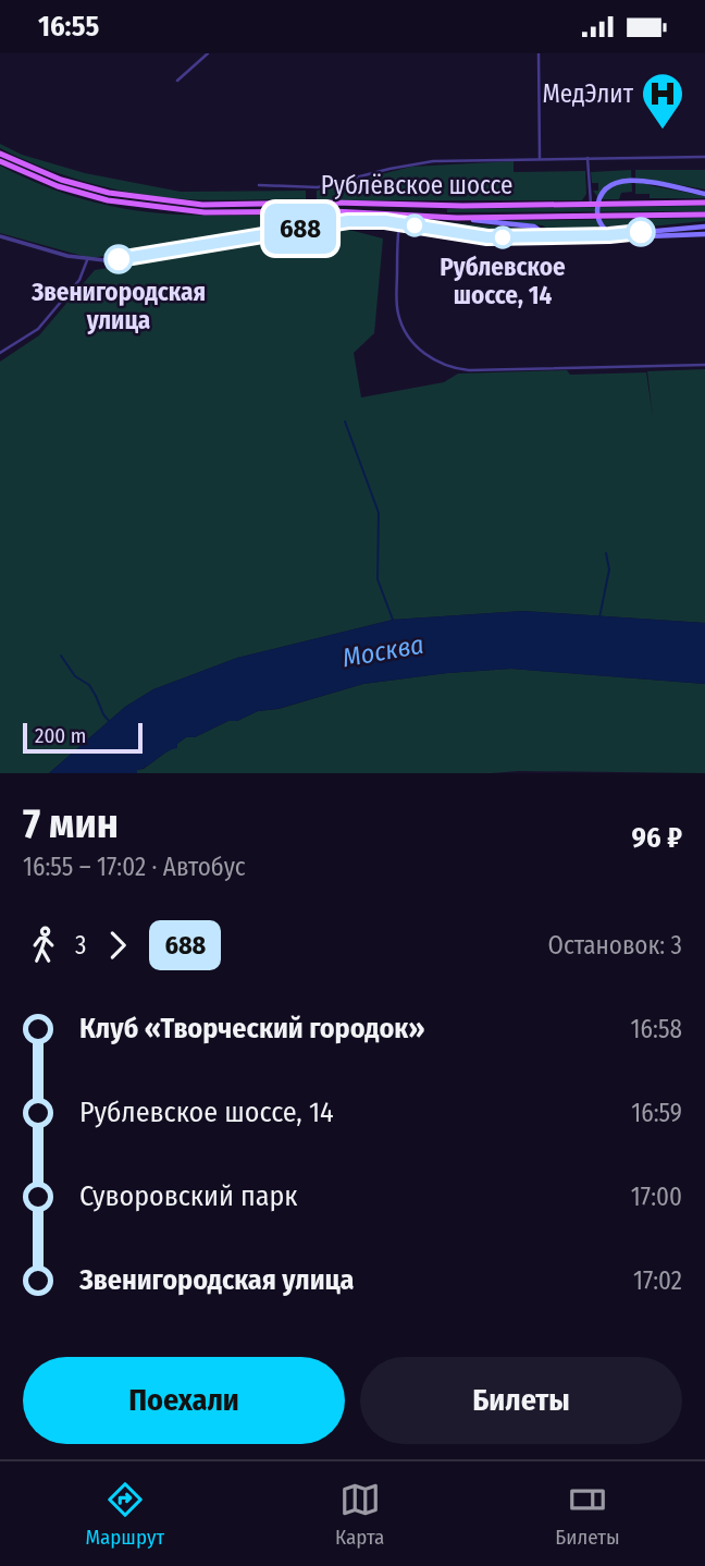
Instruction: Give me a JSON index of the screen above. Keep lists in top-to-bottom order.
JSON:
{
  "streets": {
    "main road": ["Рублёвское шоссе"]
  },
  "water": ["Москва"],
  "places": {
    "hospital": ["МедЭлит"],
    "other": ["Рублевское шоссе, 14", "Звенигородская улица"]
  },
  "lines": ["bus line 688"],
  "scale_bar": "200 m",
  "page": {
    "status": "16:55",
    "on_map": "688",
    "scale": "200 m",
    "heading": ["7 мин", "16:55 – 17:02 · Автобус", "96 ₽"],
    "legs": ["3", "688", "Остановок: 3"],
    "list": [
      {
        "name": "Клуб «Творческий городок»",
        "value": "16:58"
      },
      {
        "name": "Рублевское шоссе, 14",
        "value": "16:59"
      },
      {
        "name": "Суворовский парк",
        "value": "17:00"
      },
      {
        "name": "Звенигородская улица",
        "value": "17:02"
      }
    ],
    "buttons": ["Поехали", "Билеты"],
    "tabs": ["Маршрут", "Карта", "Билеты"]
  }
}
